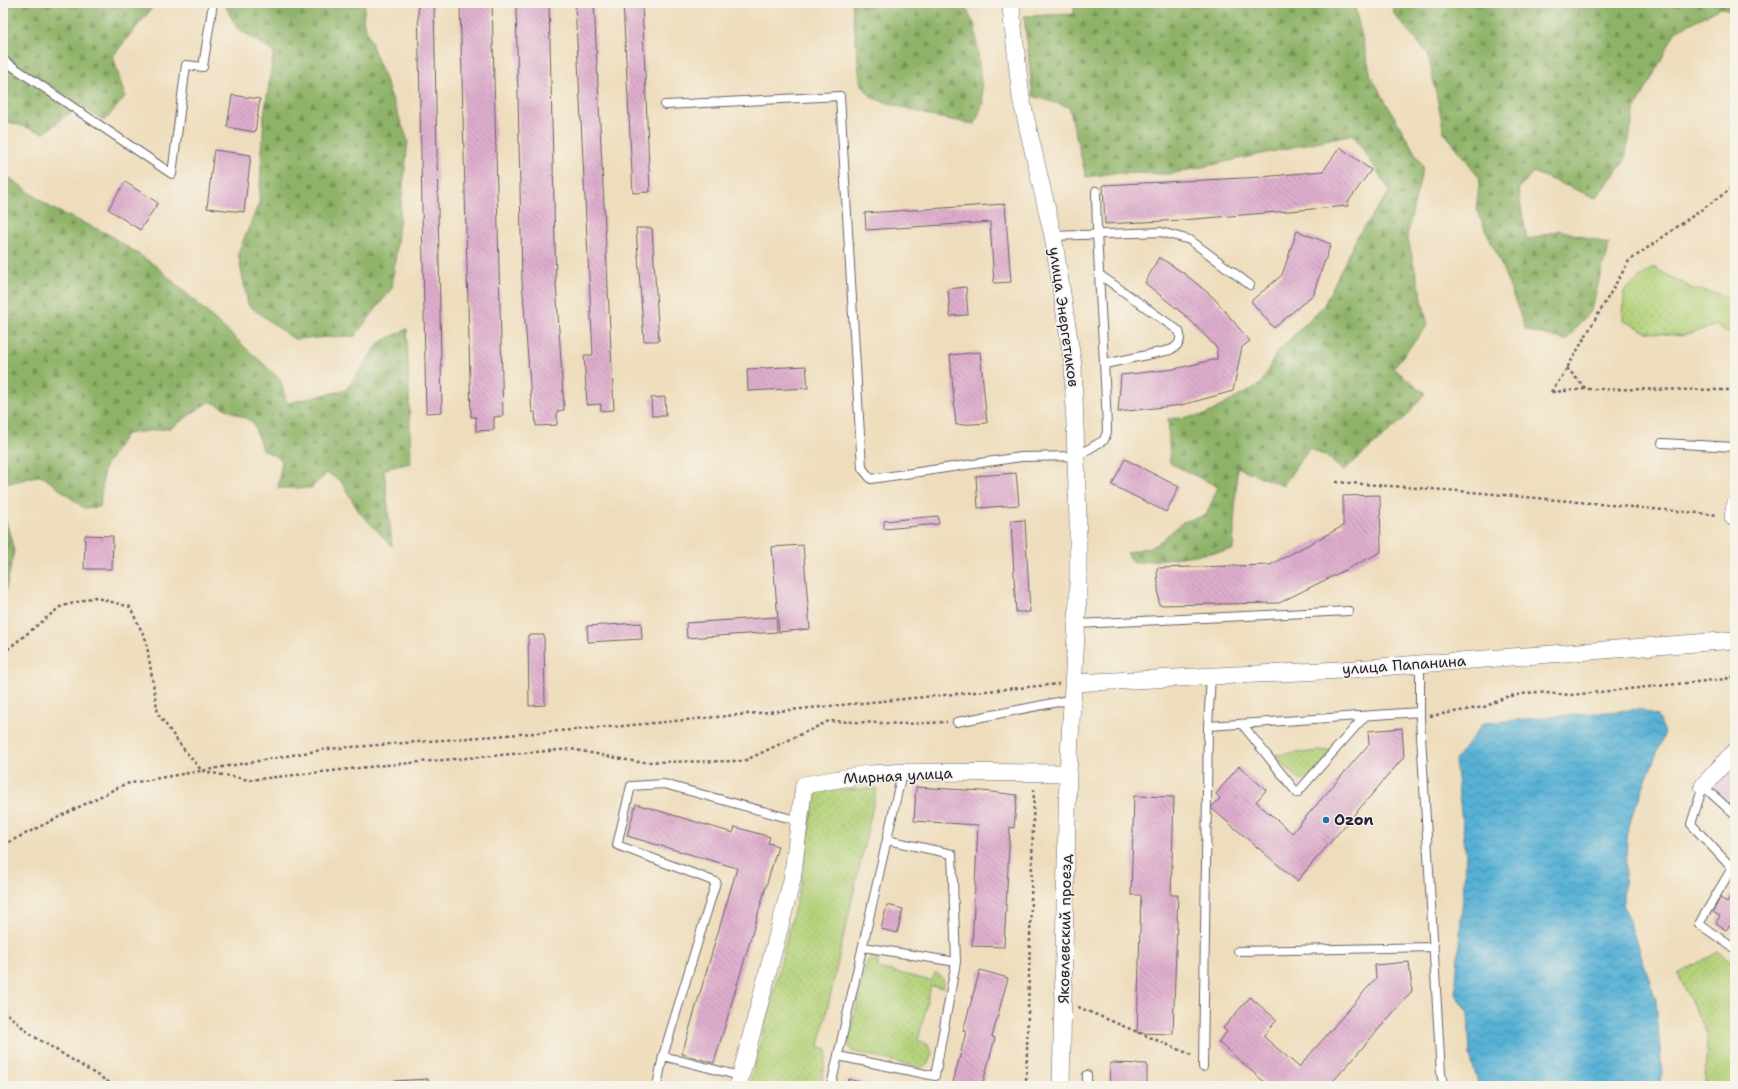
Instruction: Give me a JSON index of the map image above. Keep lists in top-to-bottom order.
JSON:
{
  "streets": {
    "street": [
      "улица Энергетиков",
      "улица Папанина",
      "Мирная улица",
      "Яковлевский проезд"
    ]
  },
  "crossings": [
    ["улица Энергетиков", "улица Папанина"],
    ["Мирная улица", "Яковлевский проезд"]
  ],
  "places": ["Ozon"]
}
